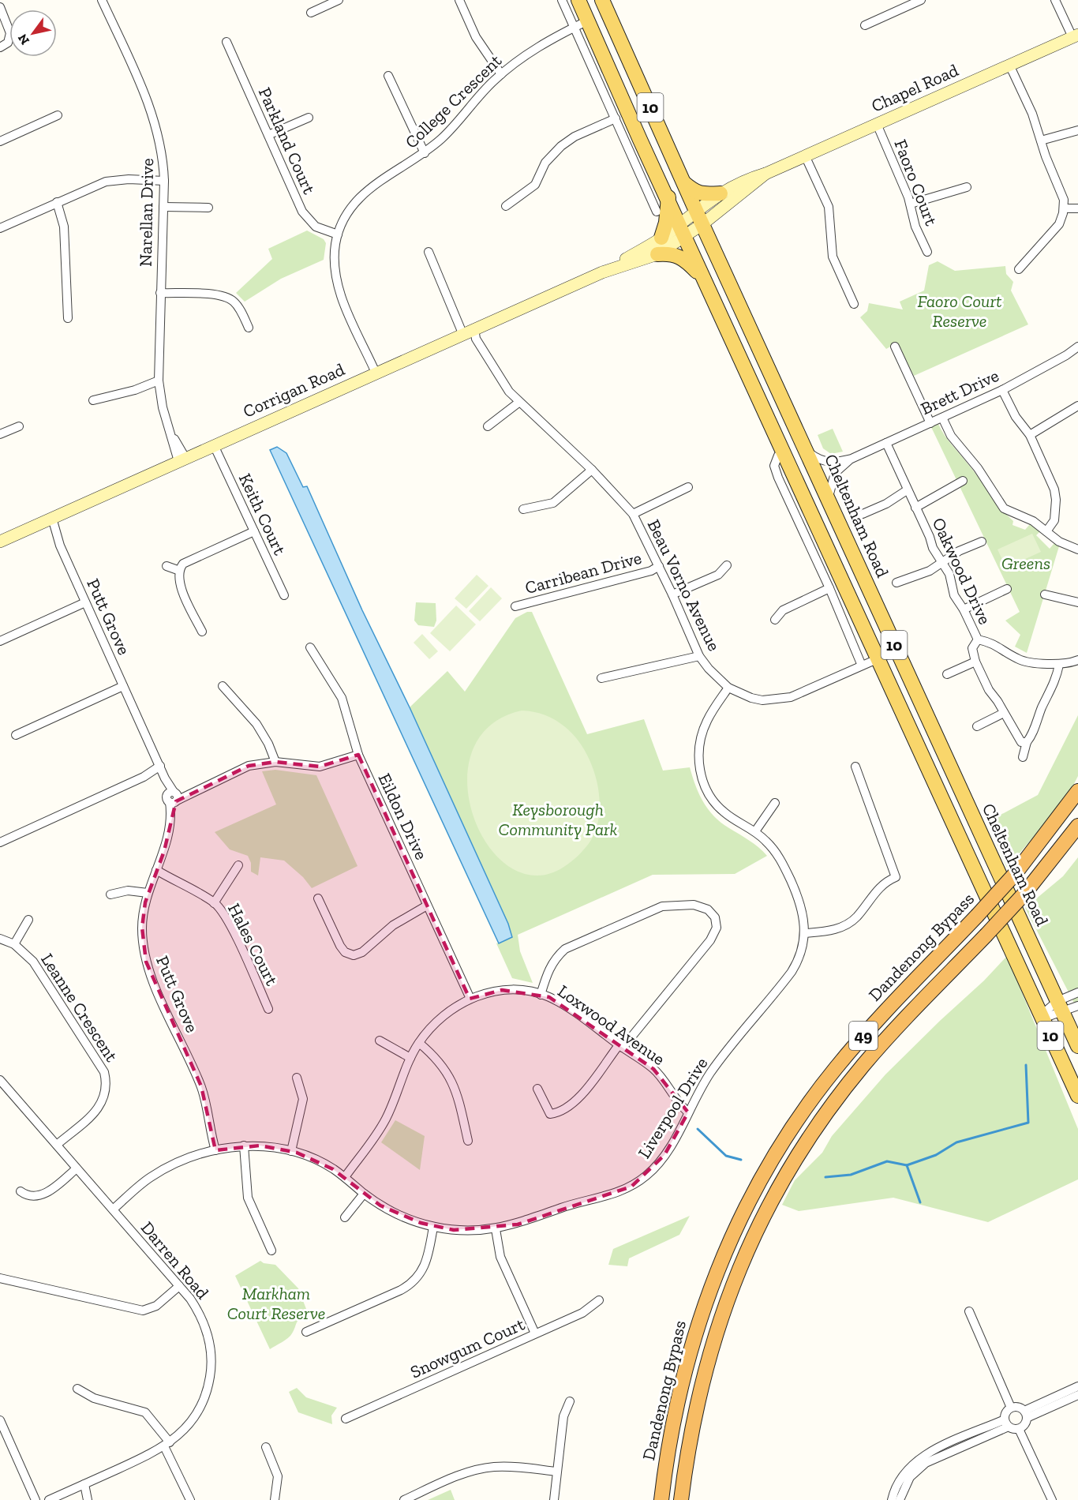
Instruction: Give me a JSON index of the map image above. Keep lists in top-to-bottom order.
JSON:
{
  "streets": {
    "highway": ["Dandenong Bypass", "49"],
    "main road": [
      "Chapel Road",
      "10",
      "Corrigan Road",
      "Cheltenham Road"
    ],
    "street": [
      "College Crescent",
      "Parkland Court",
      "Faoro Court",
      "Narellan Drive",
      "Brett Drive",
      "Keith Court",
      "Oakwood Drive",
      "Carribean Drive",
      "Beau Vorno Avenue",
      "Putt Grove",
      "Eildon Drive",
      "Hales Court",
      "Leanne Crescent",
      "Loxwood Avenue",
      "Liverpool Drive",
      "Darren Road",
      "Snowgum Court"
    ]
  },
  "crossings": [
    ["Chapel Road", "10"],
    ["Chapel Road", "Faoro Court"],
    ["Chapel Road", "Corrigan Road"],
    ["Chapel Road", "Cheltenham Road"],
    ["College Crescent", "10"],
    ["College Crescent", "Parkland Court"],
    ["College Crescent", "Corrigan Road"],
    ["10", "Corrigan Road"],
    ["10", "Beau Vorno Avenue"],
    ["Narellan Drive", "Corrigan Road"],
    ["Corrigan Road", "Keith Court"],
    ["Corrigan Road", "Cheltenham Road"],
    ["Corrigan Road", "Beau Vorno Avenue"],
    ["Corrigan Road", "Putt Grove"],
    ["Brett Drive", "Cheltenham Road"],
    ["Brett Drive", "Oakwood Drive"],
    ["Cheltenham Road", "Beau Vorno Avenue"],
    ["Carribean Drive", "Beau Vorno Avenue"],
    ["Beau Vorno Avenue", "Liverpool Drive"],
    ["Putt Grove", "Hales Court"],
    ["Putt Grove", "Liverpool Drive"],
    ["Eildon Drive", "Loxwood Avenue"],
    ["Leanne Crescent", "Darren Road"],
    ["Loxwood Avenue", "Liverpool Drive"],
    ["Liverpool Drive", "Darren Road"]
  ],
  "parks": [
    "Faoro Court Reserve",
    "Greens",
    "Keysborough Community Park",
    "Markham Court Reserve"
  ],
  "north": "bottom left"
}
